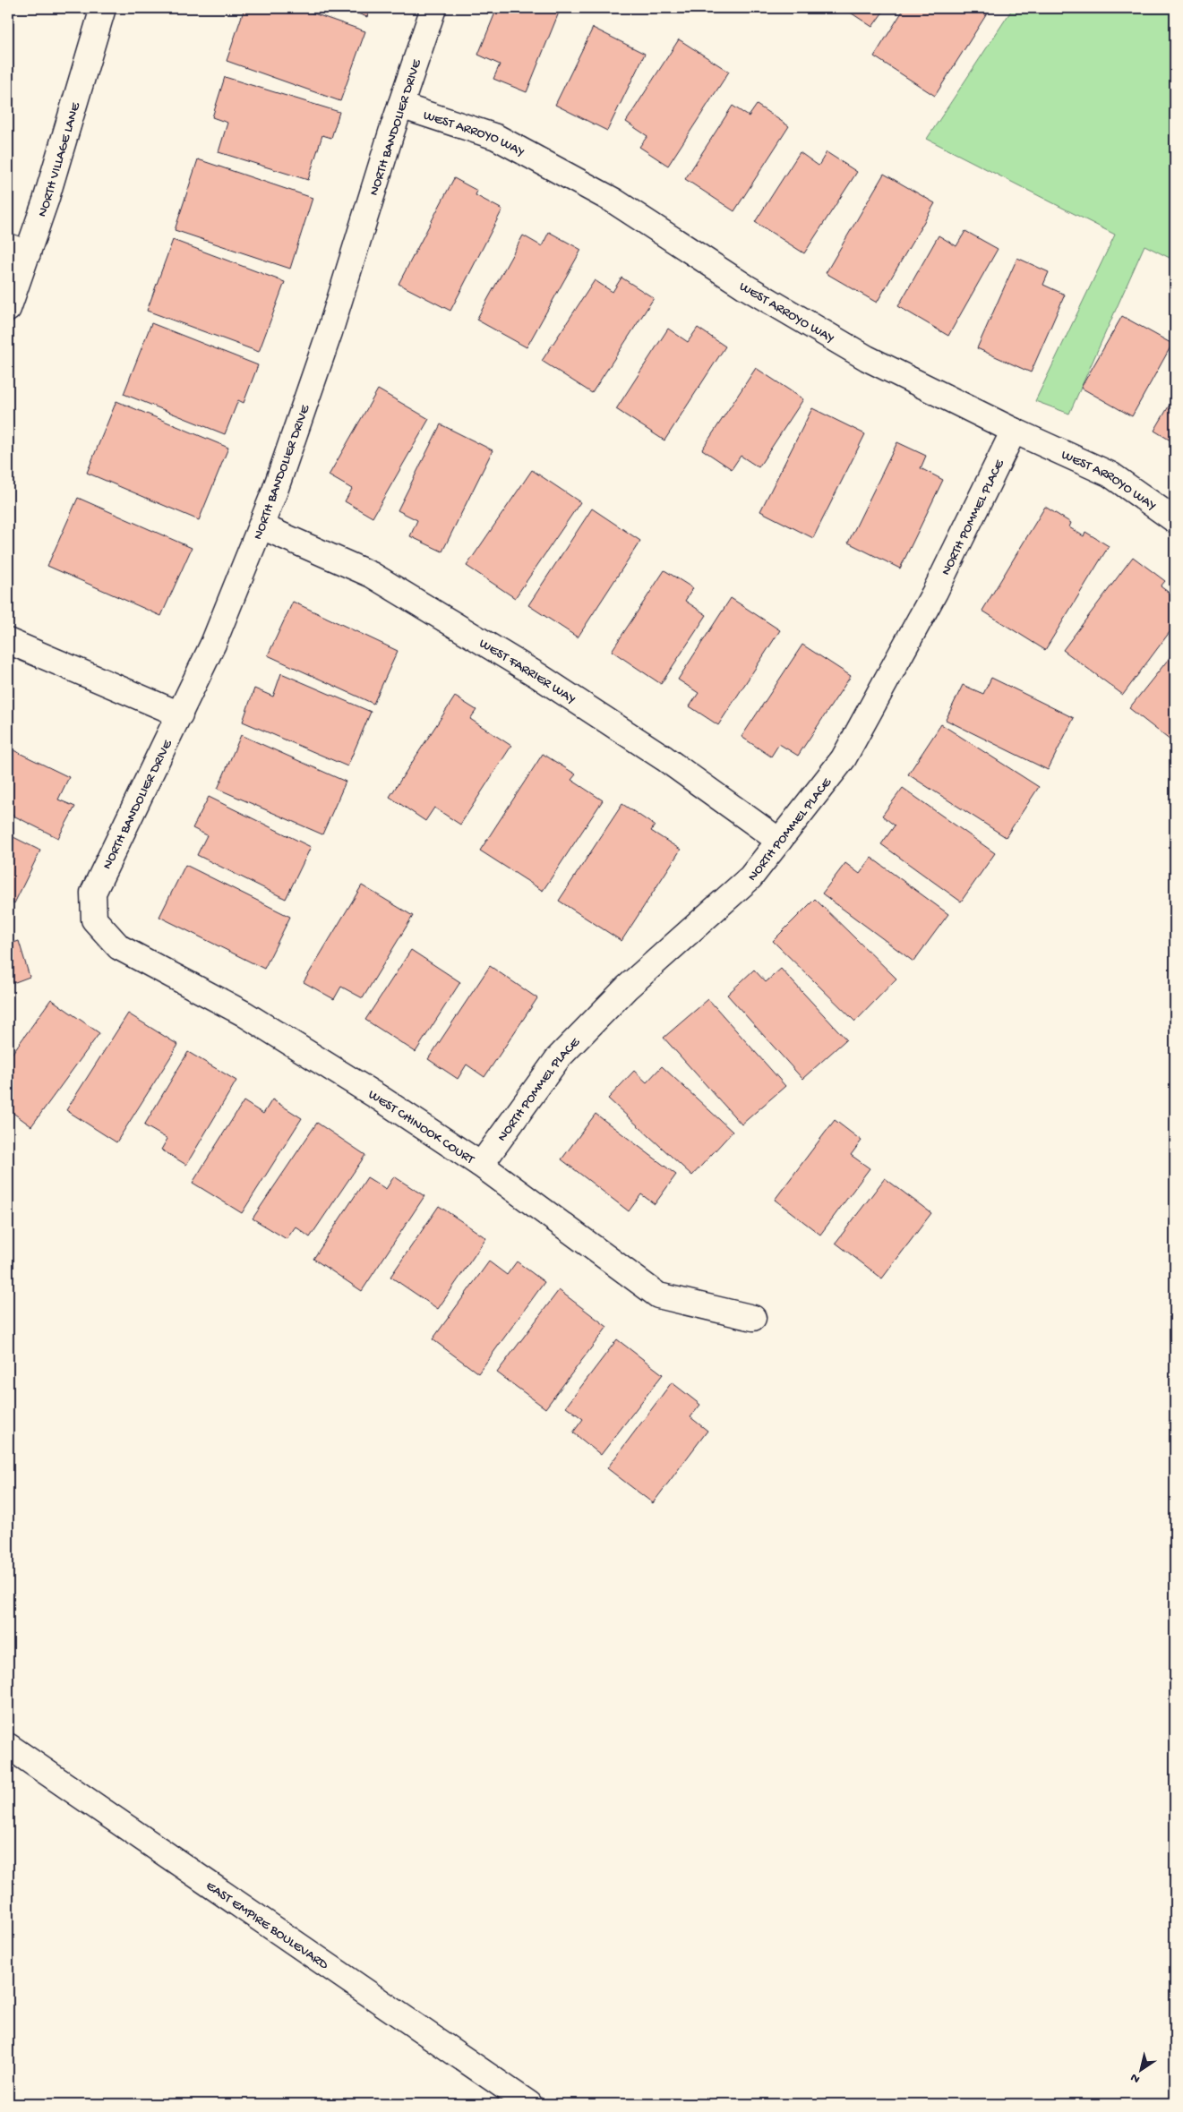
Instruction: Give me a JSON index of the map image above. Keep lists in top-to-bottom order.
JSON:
{
  "streets": {
    "street": [
      "NORTH BANDOLIER DRIVE",
      "WEST ARROYO WAY",
      "NORTH VILLAGE LANE",
      "NORTH POMMEL PLACE",
      "WEST FARRIER WAY",
      "WEST CHINOOK COURT",
      "EAST EMPIRE BOULEVARD"
    ]
  },
  "crossings": [
    ["NORTH BANDOLIER DRIVE", "WEST ARROYO WAY"],
    ["NORTH BANDOLIER DRIVE", "WEST FARRIER WAY"],
    ["NORTH BANDOLIER DRIVE", "WEST CHINOOK COURT"],
    ["WEST ARROYO WAY", "NORTH POMMEL PLACE"],
    ["NORTH POMMEL PLACE", "WEST FARRIER WAY"],
    ["NORTH POMMEL PLACE", "WEST CHINOOK COURT"]
  ],
  "north": "bottom left"
}
